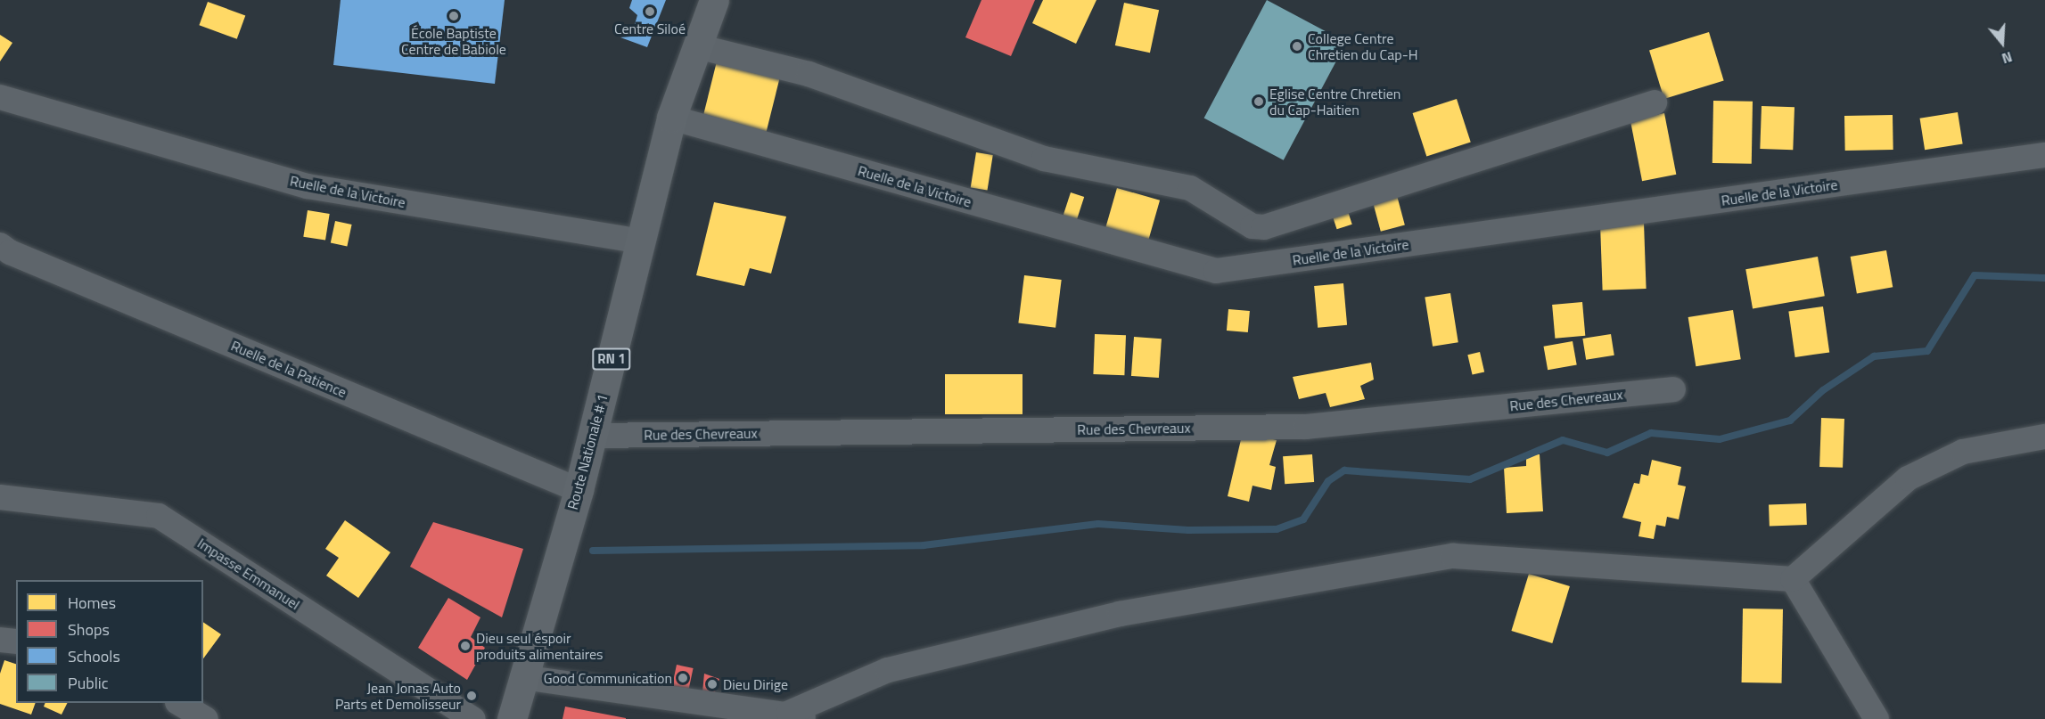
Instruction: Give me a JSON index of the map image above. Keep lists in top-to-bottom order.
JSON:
{
  "streets": {
    "main road": ["RN 1", "Route Nationale # 1"],
    "street": [
      "Ruelle de la Victoire",
      "Ruelle de la Patience",
      "Rue des Chevreaux",
      "Impasse Emmanuel"
    ]
  },
  "crossings": [
    ["Ruelle de la Victoire", "Route Nationale # 1"],
    ["Ruelle de la Patience", "Route Nationale # 1"],
    ["Rue des Chevreaux", "Route Nationale # 1"]
  ],
  "places": [
    "Centre Siloé",
    "École Baptiste Centre de Babiole",
    "College Centre Chretien du Cap-H",
    "Eglise Centre Chretien du Cap-Haitien",
    "Dieu seul éspoir produits alimentaires",
    "Good Communication",
    "Dieu Dirige",
    "Jean Jonas Auto Parts et Demolisseur"
  ],
  "legend": [
    "Homes",
    "Shops",
    "Schools",
    "Public"
  ],
  "north": "bottom"
}
